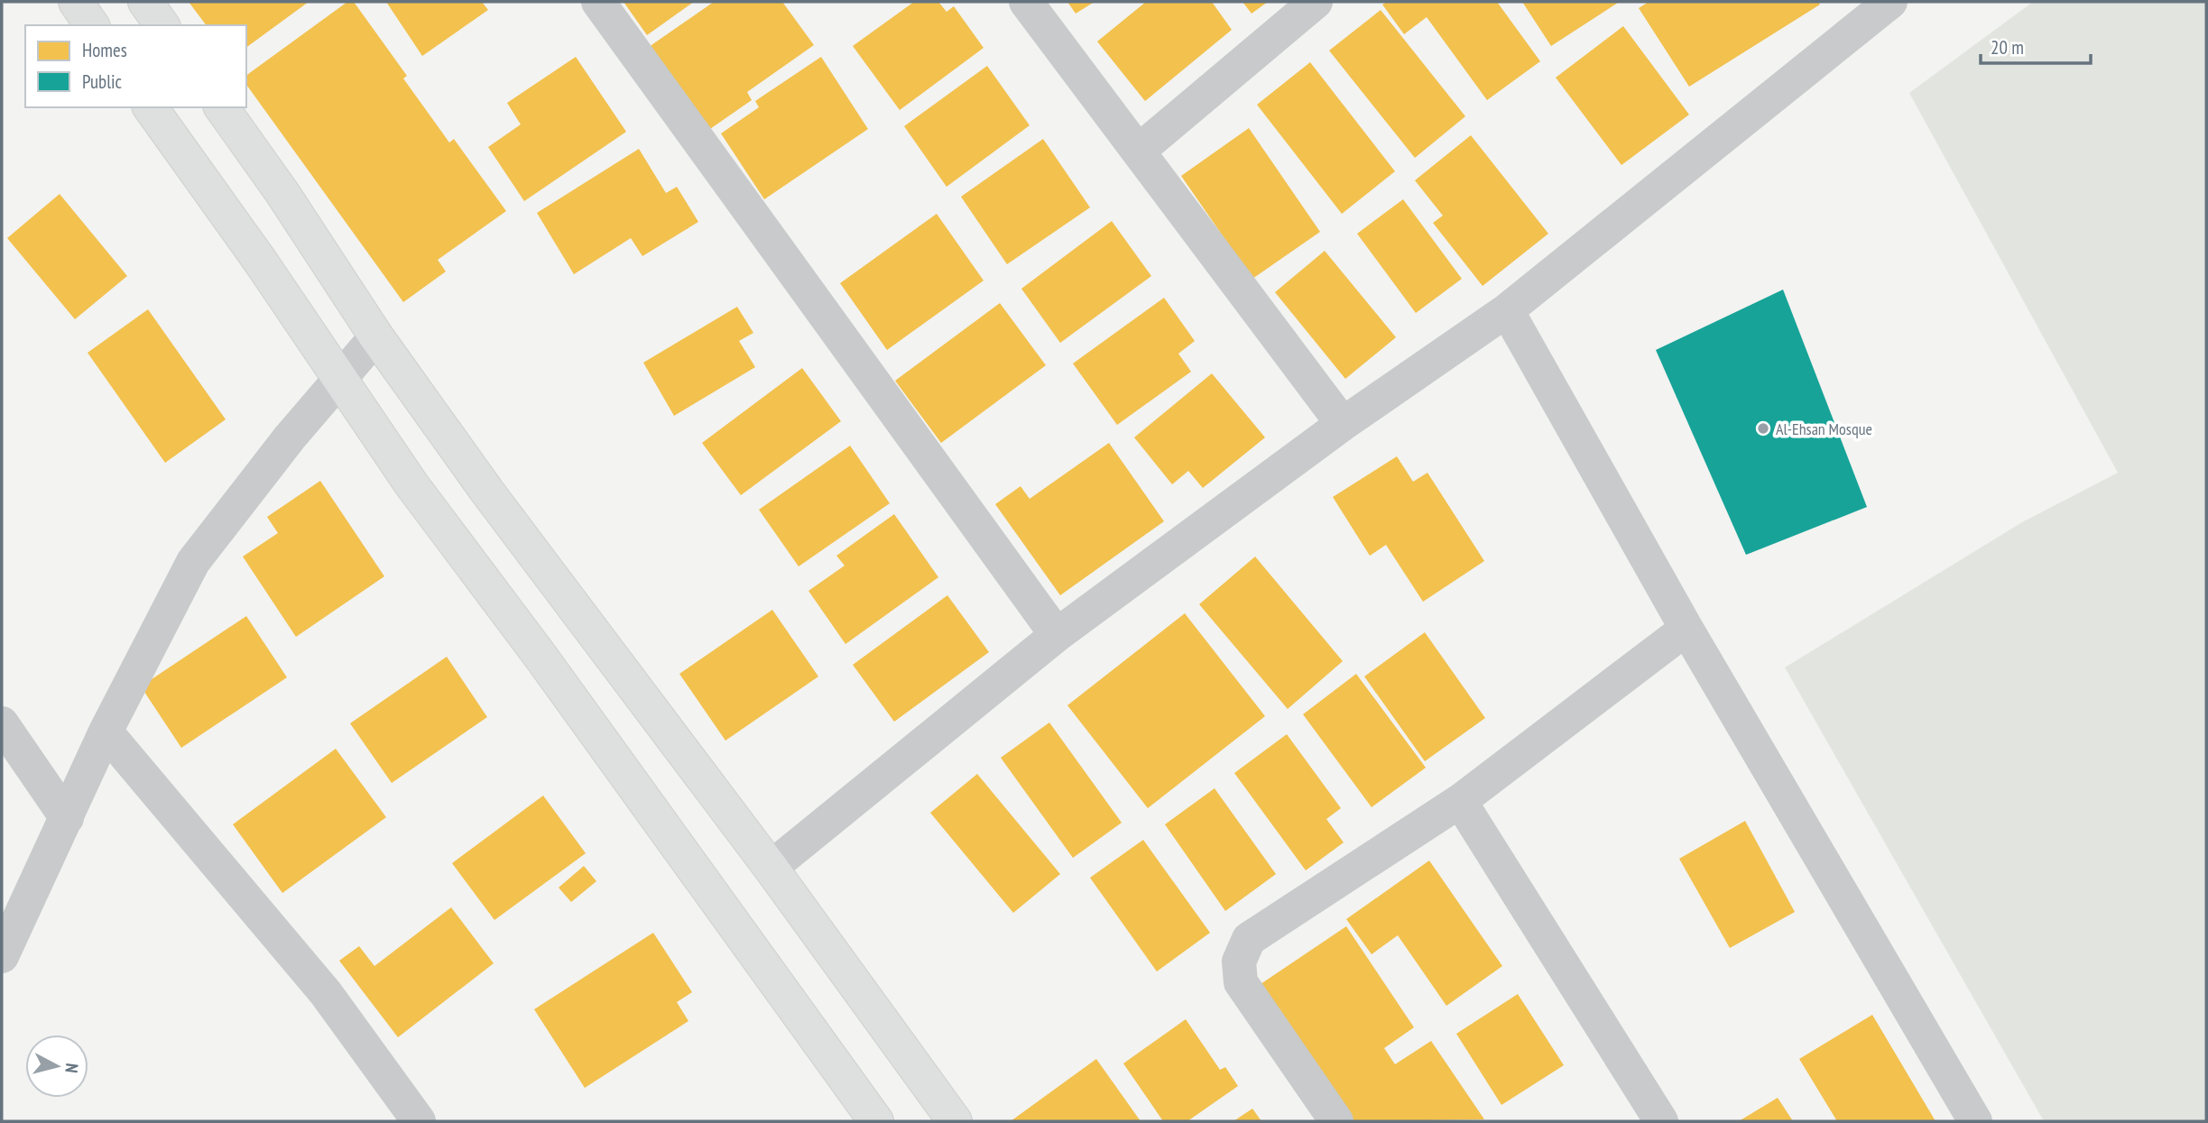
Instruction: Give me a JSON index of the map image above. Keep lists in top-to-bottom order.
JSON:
{
  "places": ["Al-Ehsan Mosque"],
  "legend": ["Homes", "Public"],
  "scale_bar": "20 m",
  "north": "right"
}
